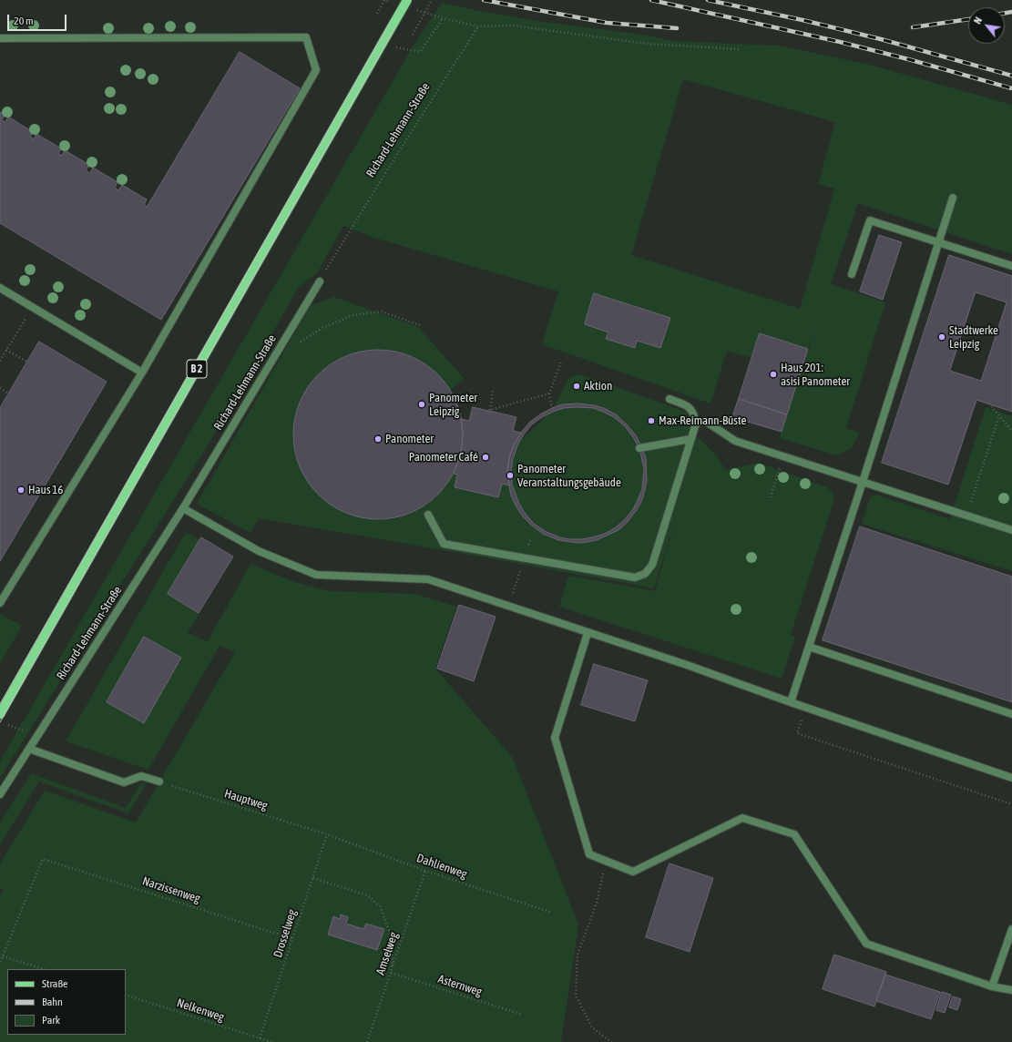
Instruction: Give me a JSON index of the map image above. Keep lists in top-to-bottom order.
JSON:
{
  "streets": {
    "main road": ["B 2"],
    "street": ["Richard-Lehmann-Straße"],
    "path": [
      "Hauptweg",
      "Dahlienweg",
      "Narzissenweg",
      "Drosselweg",
      "Amselweg",
      "Asternweg",
      "Nelkenweg"
    ]
  },
  "crossings": [
    ["Hauptweg", "Dahlienweg"],
    ["Hauptweg", "Drosselweg"],
    ["Dahlienweg", "Drosselweg"],
    ["Dahlienweg", "Amselweg"],
    ["Narzissenweg", "Drosselweg"],
    ["Drosselweg", "Nelkenweg"],
    ["Amselweg", "Asternweg"]
  ],
  "places": [
    "Stadtwerke Leipzig",
    "Haus 201: asisi Panometer",
    "Aktion",
    "Panometer Leipzig",
    "Max-Reimann-Büste",
    "Panometer",
    "Panometer Café",
    "Panometer Veranstaltungsgebäude",
    "Haus 16"
  ],
  "legend": ["Straße", "Bahn", "Park"],
  "scale_bar": "20 m",
  "north": "top left"
}
